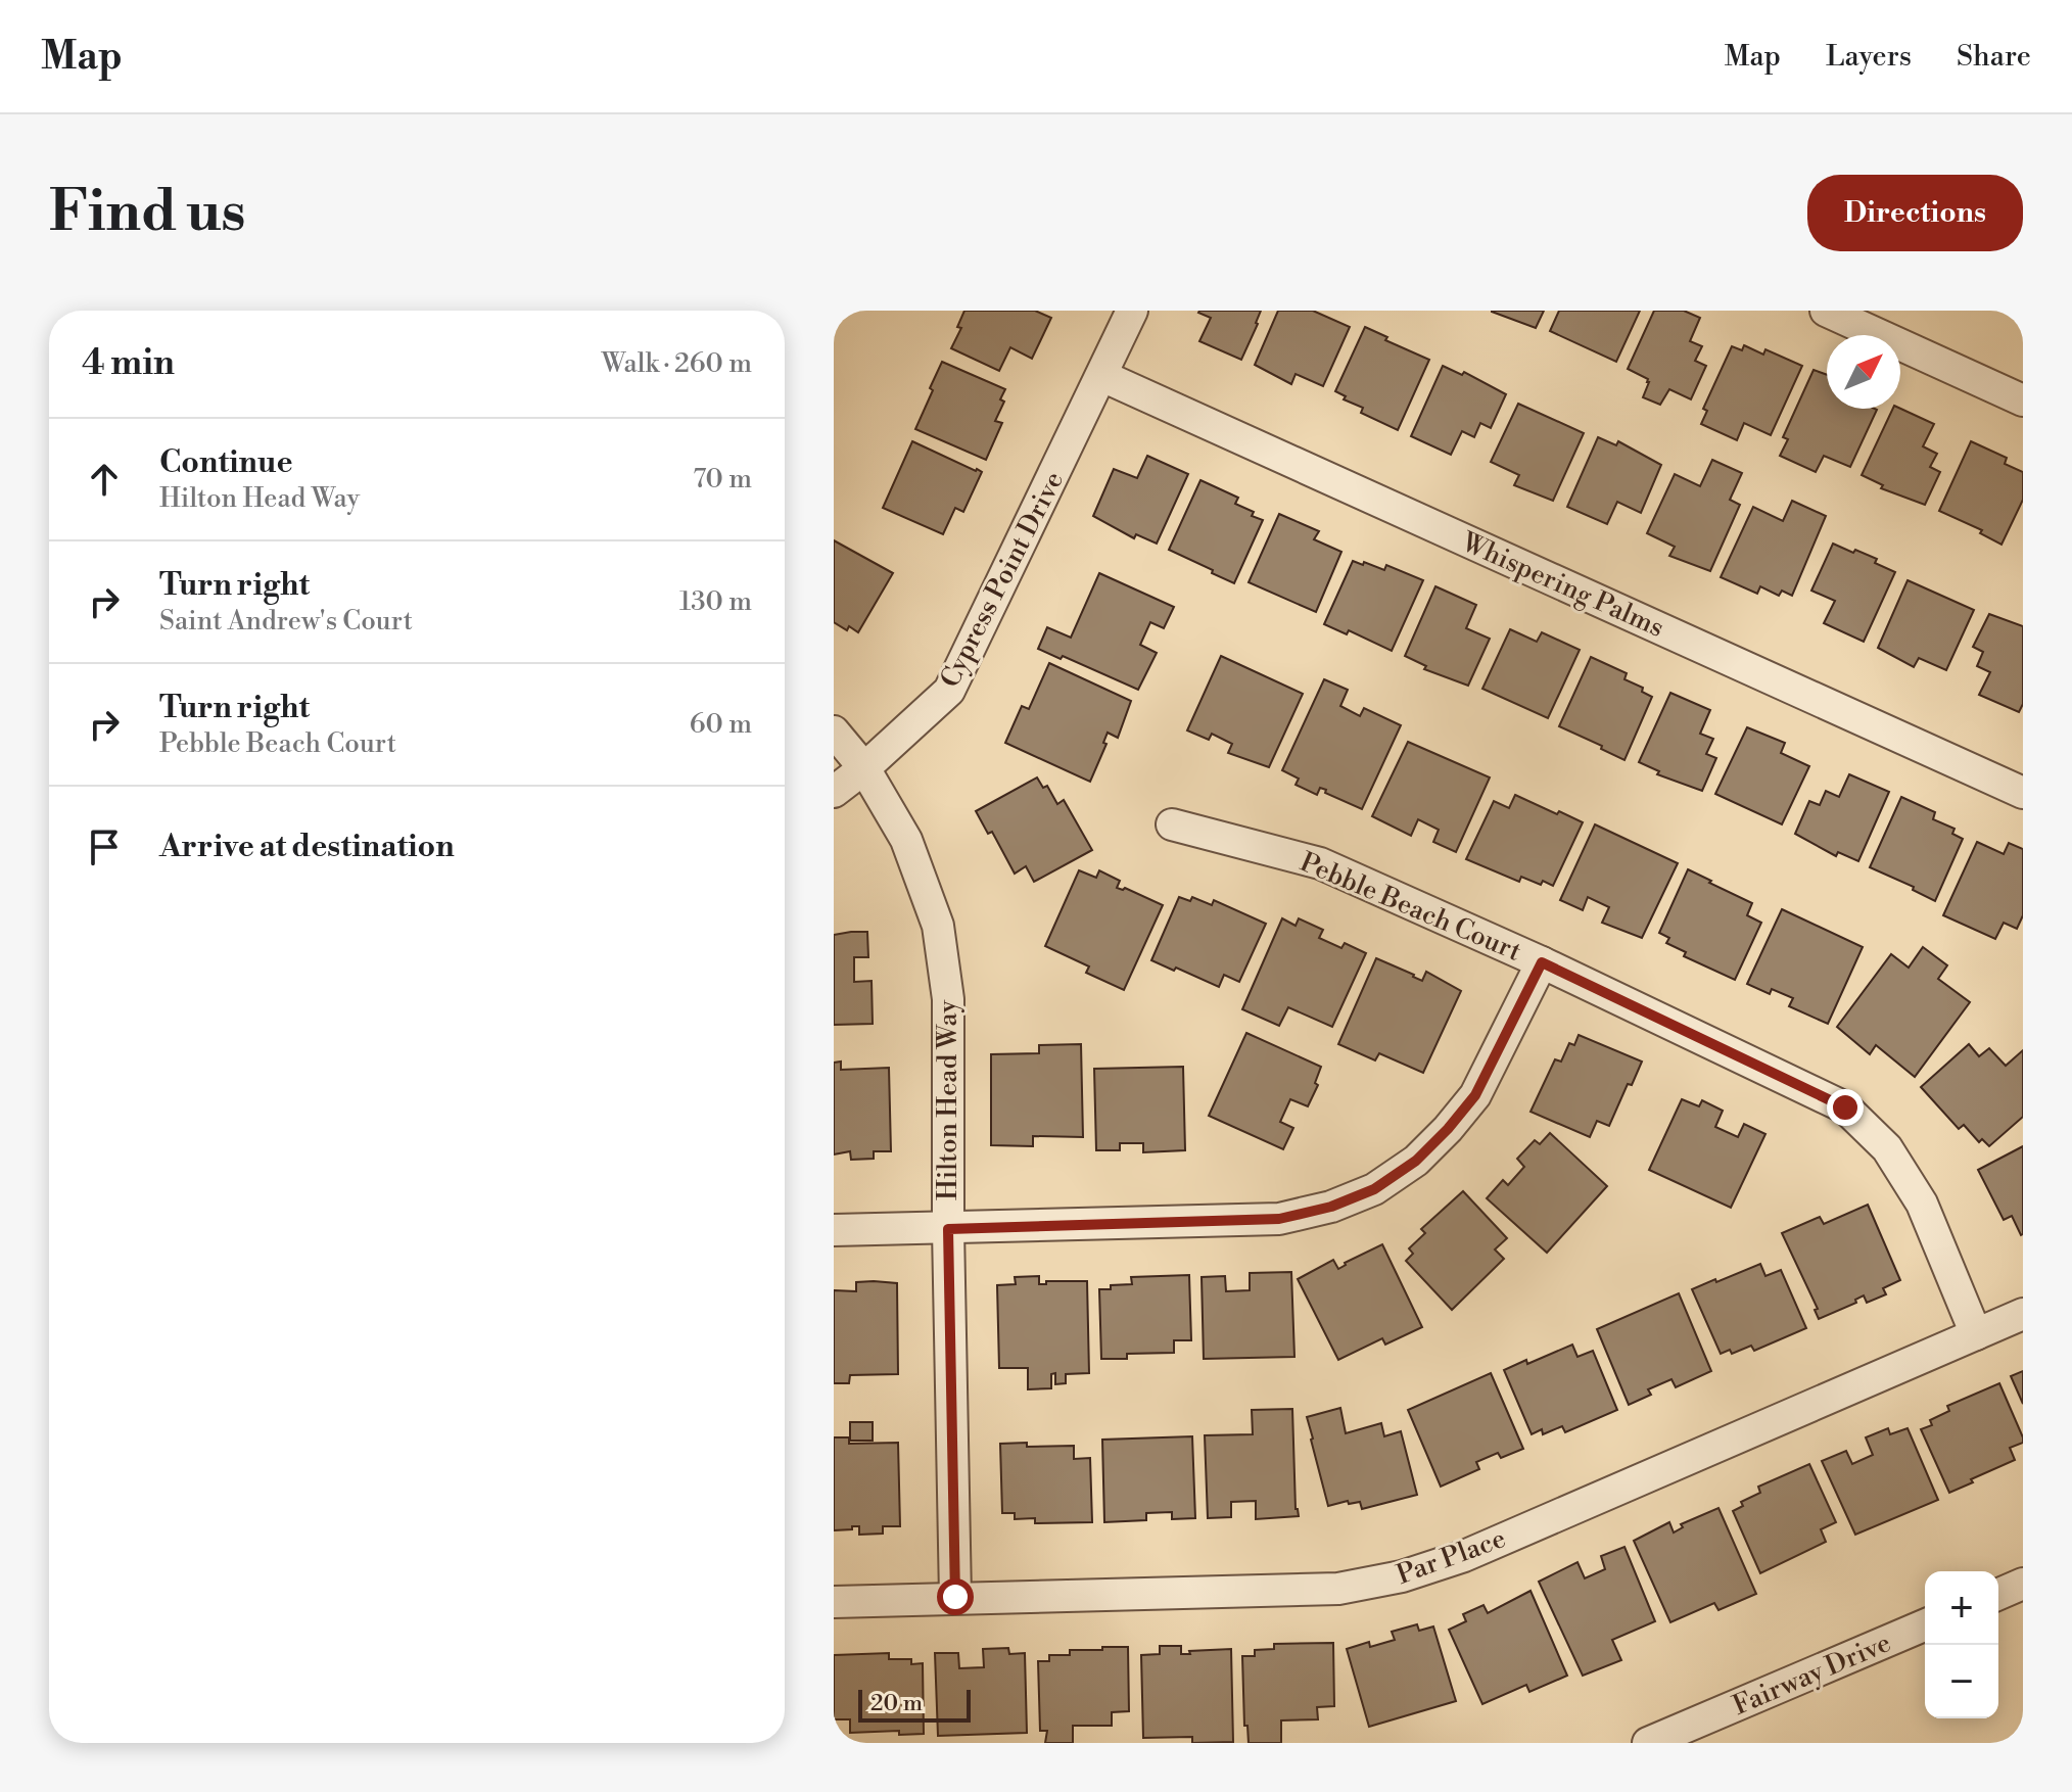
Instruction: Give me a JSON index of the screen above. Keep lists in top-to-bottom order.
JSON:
{
  "streets": {
    "street": [
      "Cypress Point Drive",
      "Whispering Palms",
      "Pebble Beach Court",
      "Hilton Head Way",
      "Par Place",
      "Fairway Drive"
    ]
  },
  "crossings": [
    ["Cypress Point Drive", "Whispering Palms"],
    ["Cypress Point Drive", "Hilton Head Way"],
    ["Pebble Beach Court", "Par Place"],
    ["Hilton Head Way", "Par Place"]
  ],
  "scale_bar": "20 m",
  "north": "top right",
  "page": {
    "header": "Map",
    "nav": ["Map", "Layers", "Share"],
    "buttons": "Directions",
    "title": "Find us",
    "heading": ["4 min", "Walk · 260 m"],
    "list": [
      ["Continue", "Hilton Head Way", "70 m"],
      ["Turn right", "Saint Andrew's Court", "130 m"],
      ["Turn right", "Pebble Beach Court", "60 m"],
      "Arrive at destination"
    ],
    "map_buttons": ["+", "−"],
    "scale": "20 m"
  }
}
